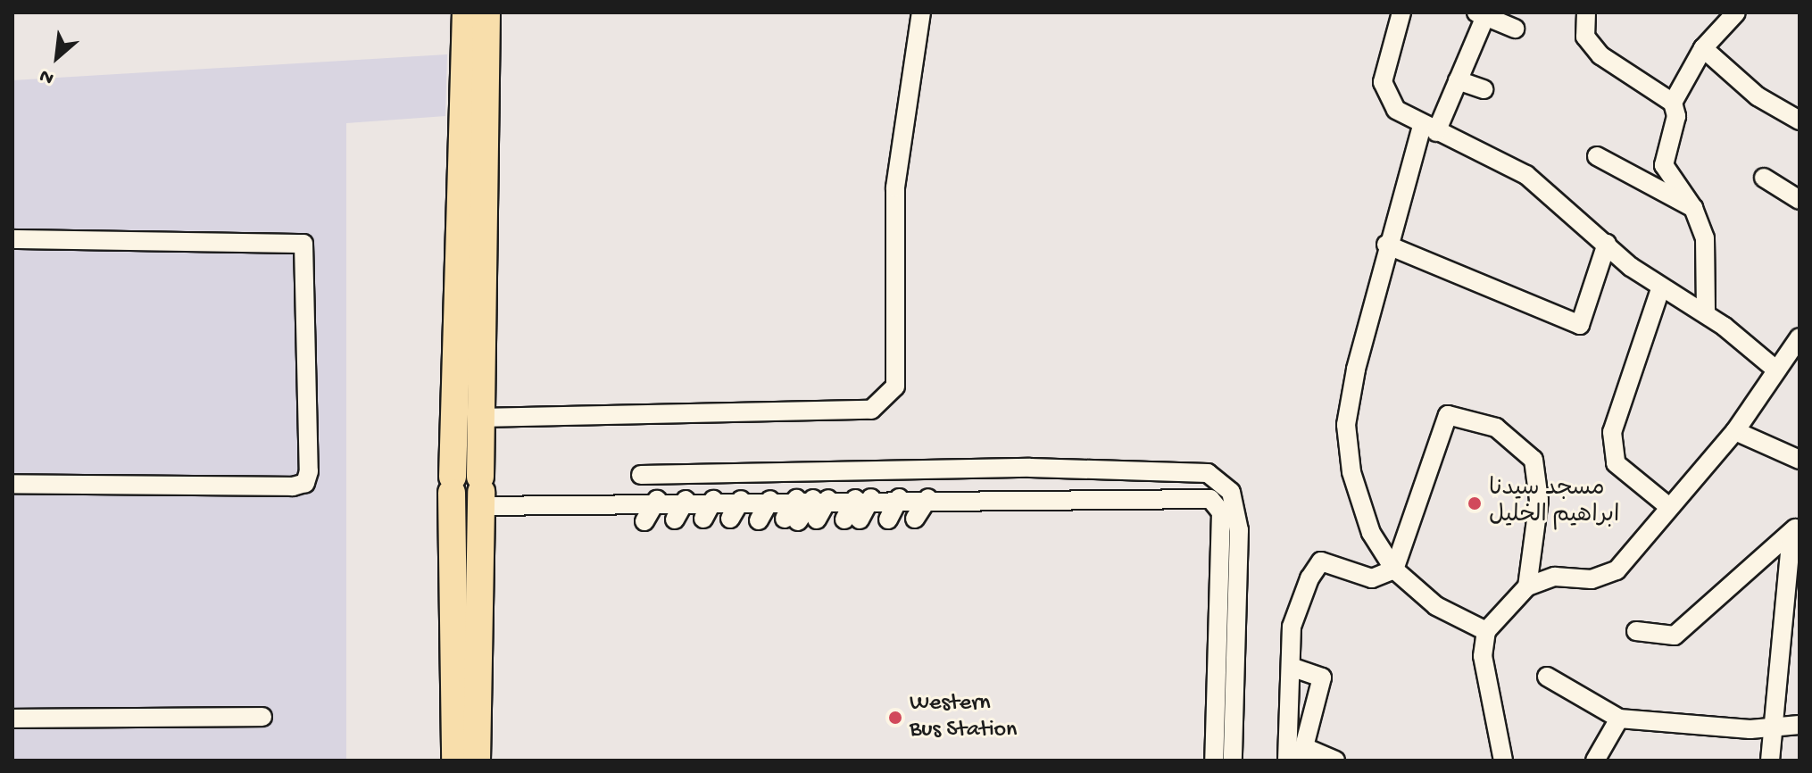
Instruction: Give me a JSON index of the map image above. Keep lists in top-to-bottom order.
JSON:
{
  "places": ["مسجد سيدنا ابراهيم الخليل", "Western Bus Station"],
  "north": "bottom left"
}
